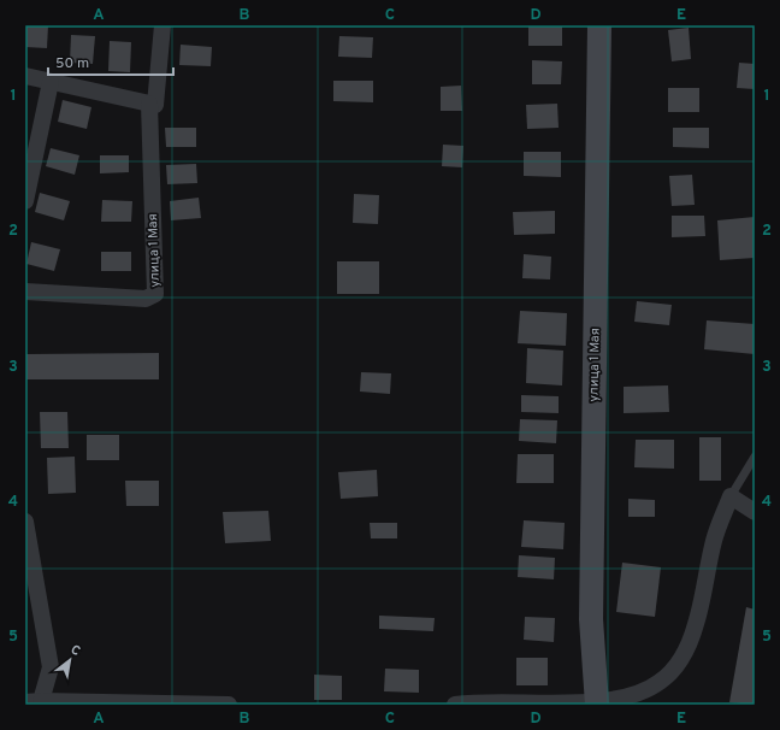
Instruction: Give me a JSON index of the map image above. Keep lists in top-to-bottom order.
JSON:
{
  "streets": {
    "street": ["улица 1 Мая"]
  },
  "scale_bar": "50 m",
  "north": "top right",
  "grid": {
    "columns": [
      "A",
      "B",
      "C",
      "D",
      "E"
    ],
    "rows": [
      "1",
      "2",
      "3",
      "4",
      "5"
    ]
  }
}
